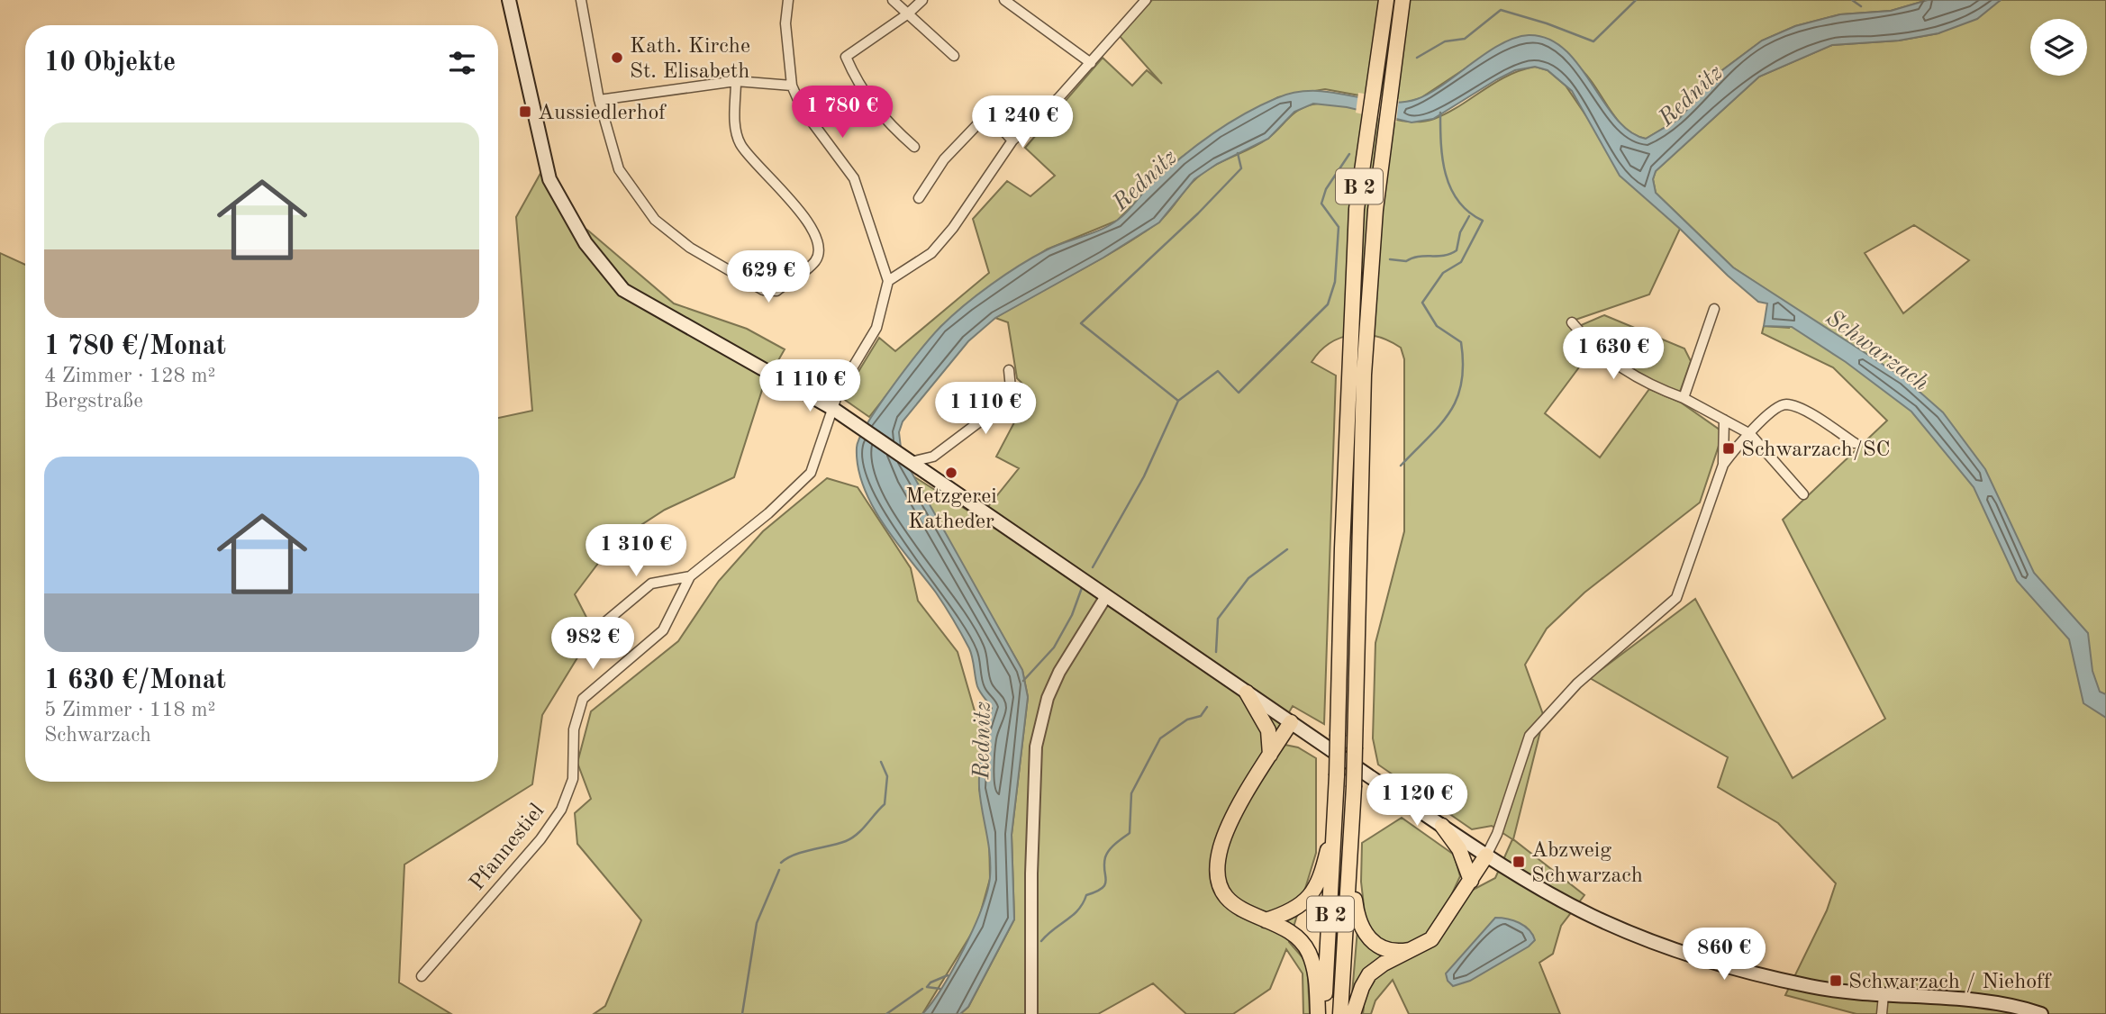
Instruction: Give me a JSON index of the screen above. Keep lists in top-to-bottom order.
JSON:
{
  "streets": {
    "highway": ["B 2"],
    "street": ["Pfannestiel"]
  },
  "water": ["Rednitz", "Schwarzach"],
  "places": {
    "other": ["Kath. Kirche St. Elisabeth", "Metzgerei Katheder"],
    "transit": [
      "Aussiedlerhof",
      "Schwarzach/SC",
      "Abzweig Schwarzach",
      "Schwarzach / Niehoff"
    ]
  },
  "page": {
    "heading": "10 Objekte",
    "price": [
      "1 780 €",
      "1 240 €",
      "629 €",
      "1 630 €",
      "1 110 €",
      "1 110 €",
      "1 310 €",
      "982 €",
      "1 120 €",
      "860 €"
    ],
    "list": [
      {
        "name": "1 780 €/Monat",
        "note": "4 Zimmer · 128 m² · Bergstraße"
      },
      {
        "name": "1 630 €/Monat",
        "note": "5 Zimmer · 118 m² · Schwarzach"
      }
    ]
  }
}
